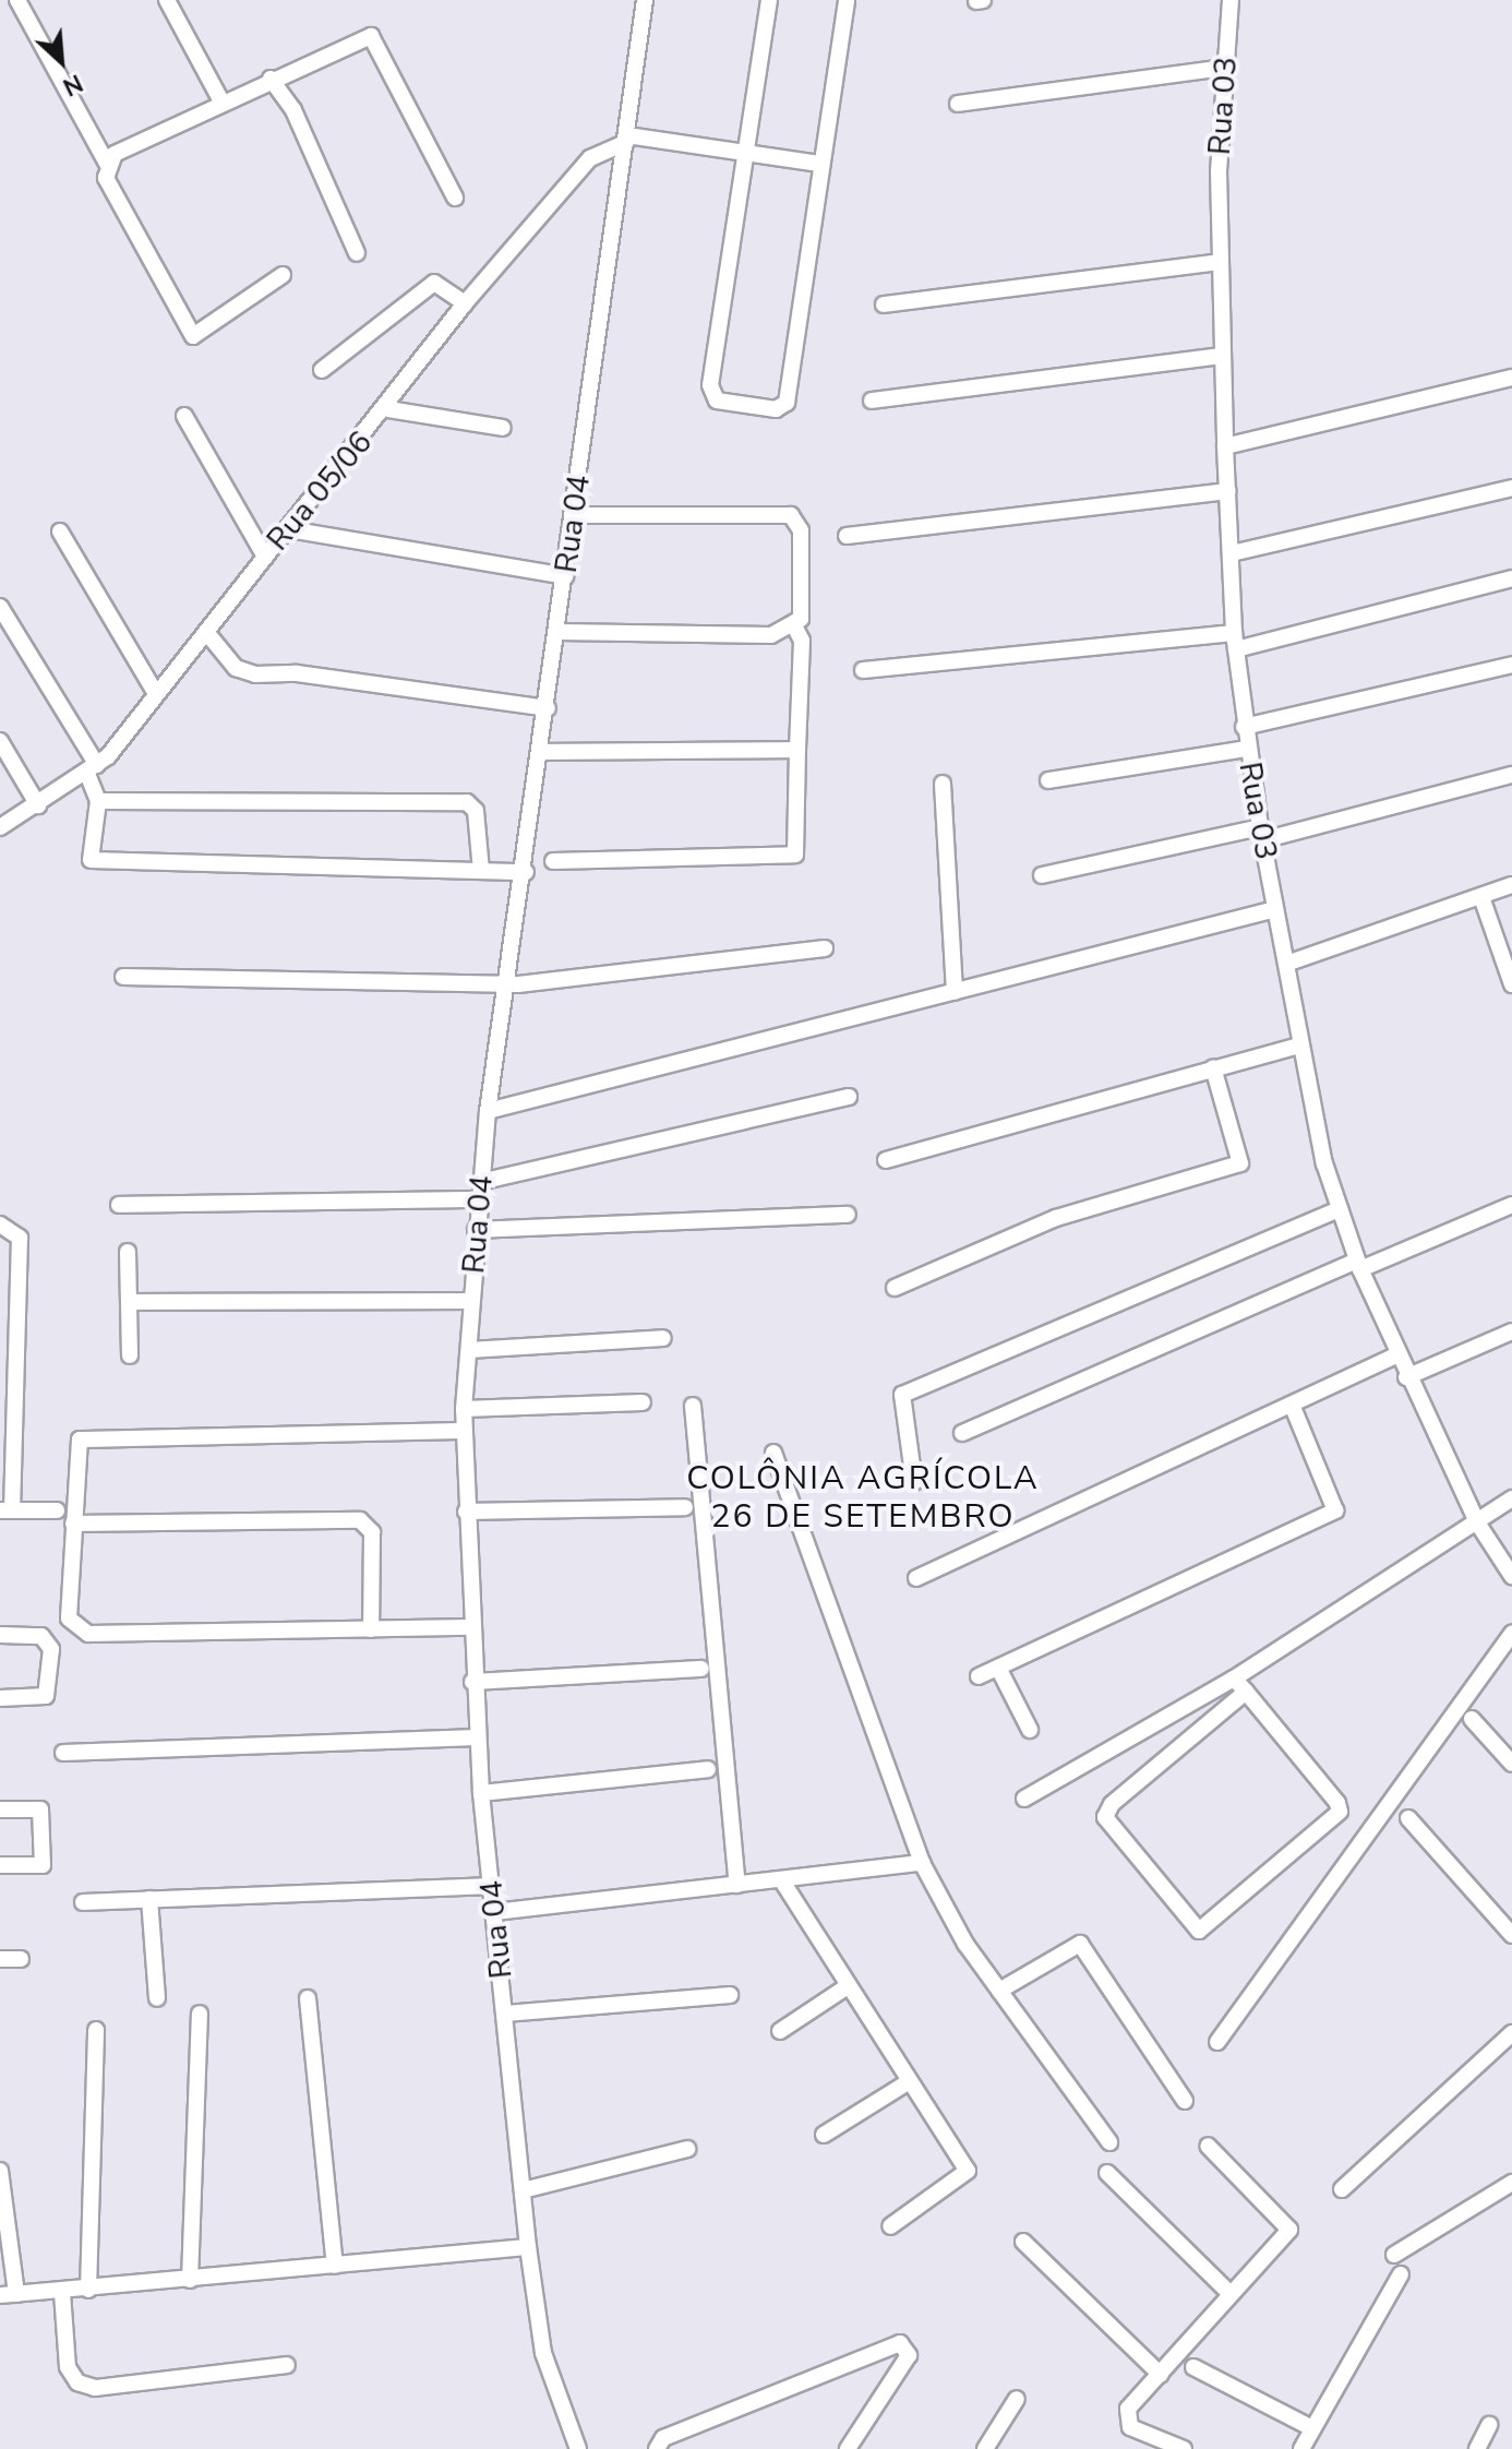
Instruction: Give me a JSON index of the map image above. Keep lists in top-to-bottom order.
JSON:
{
  "streets": {
    "street": ["Rua 03", "Rua 05/06", "Rua 04"]
  },
  "crossings": [
    ["Rua 05/06", "Rua 04"]
  ],
  "districts": ["COLÔNIA AGRÍCOLA 26 DE SETEMBRO"],
  "north": "bottom right"
}
